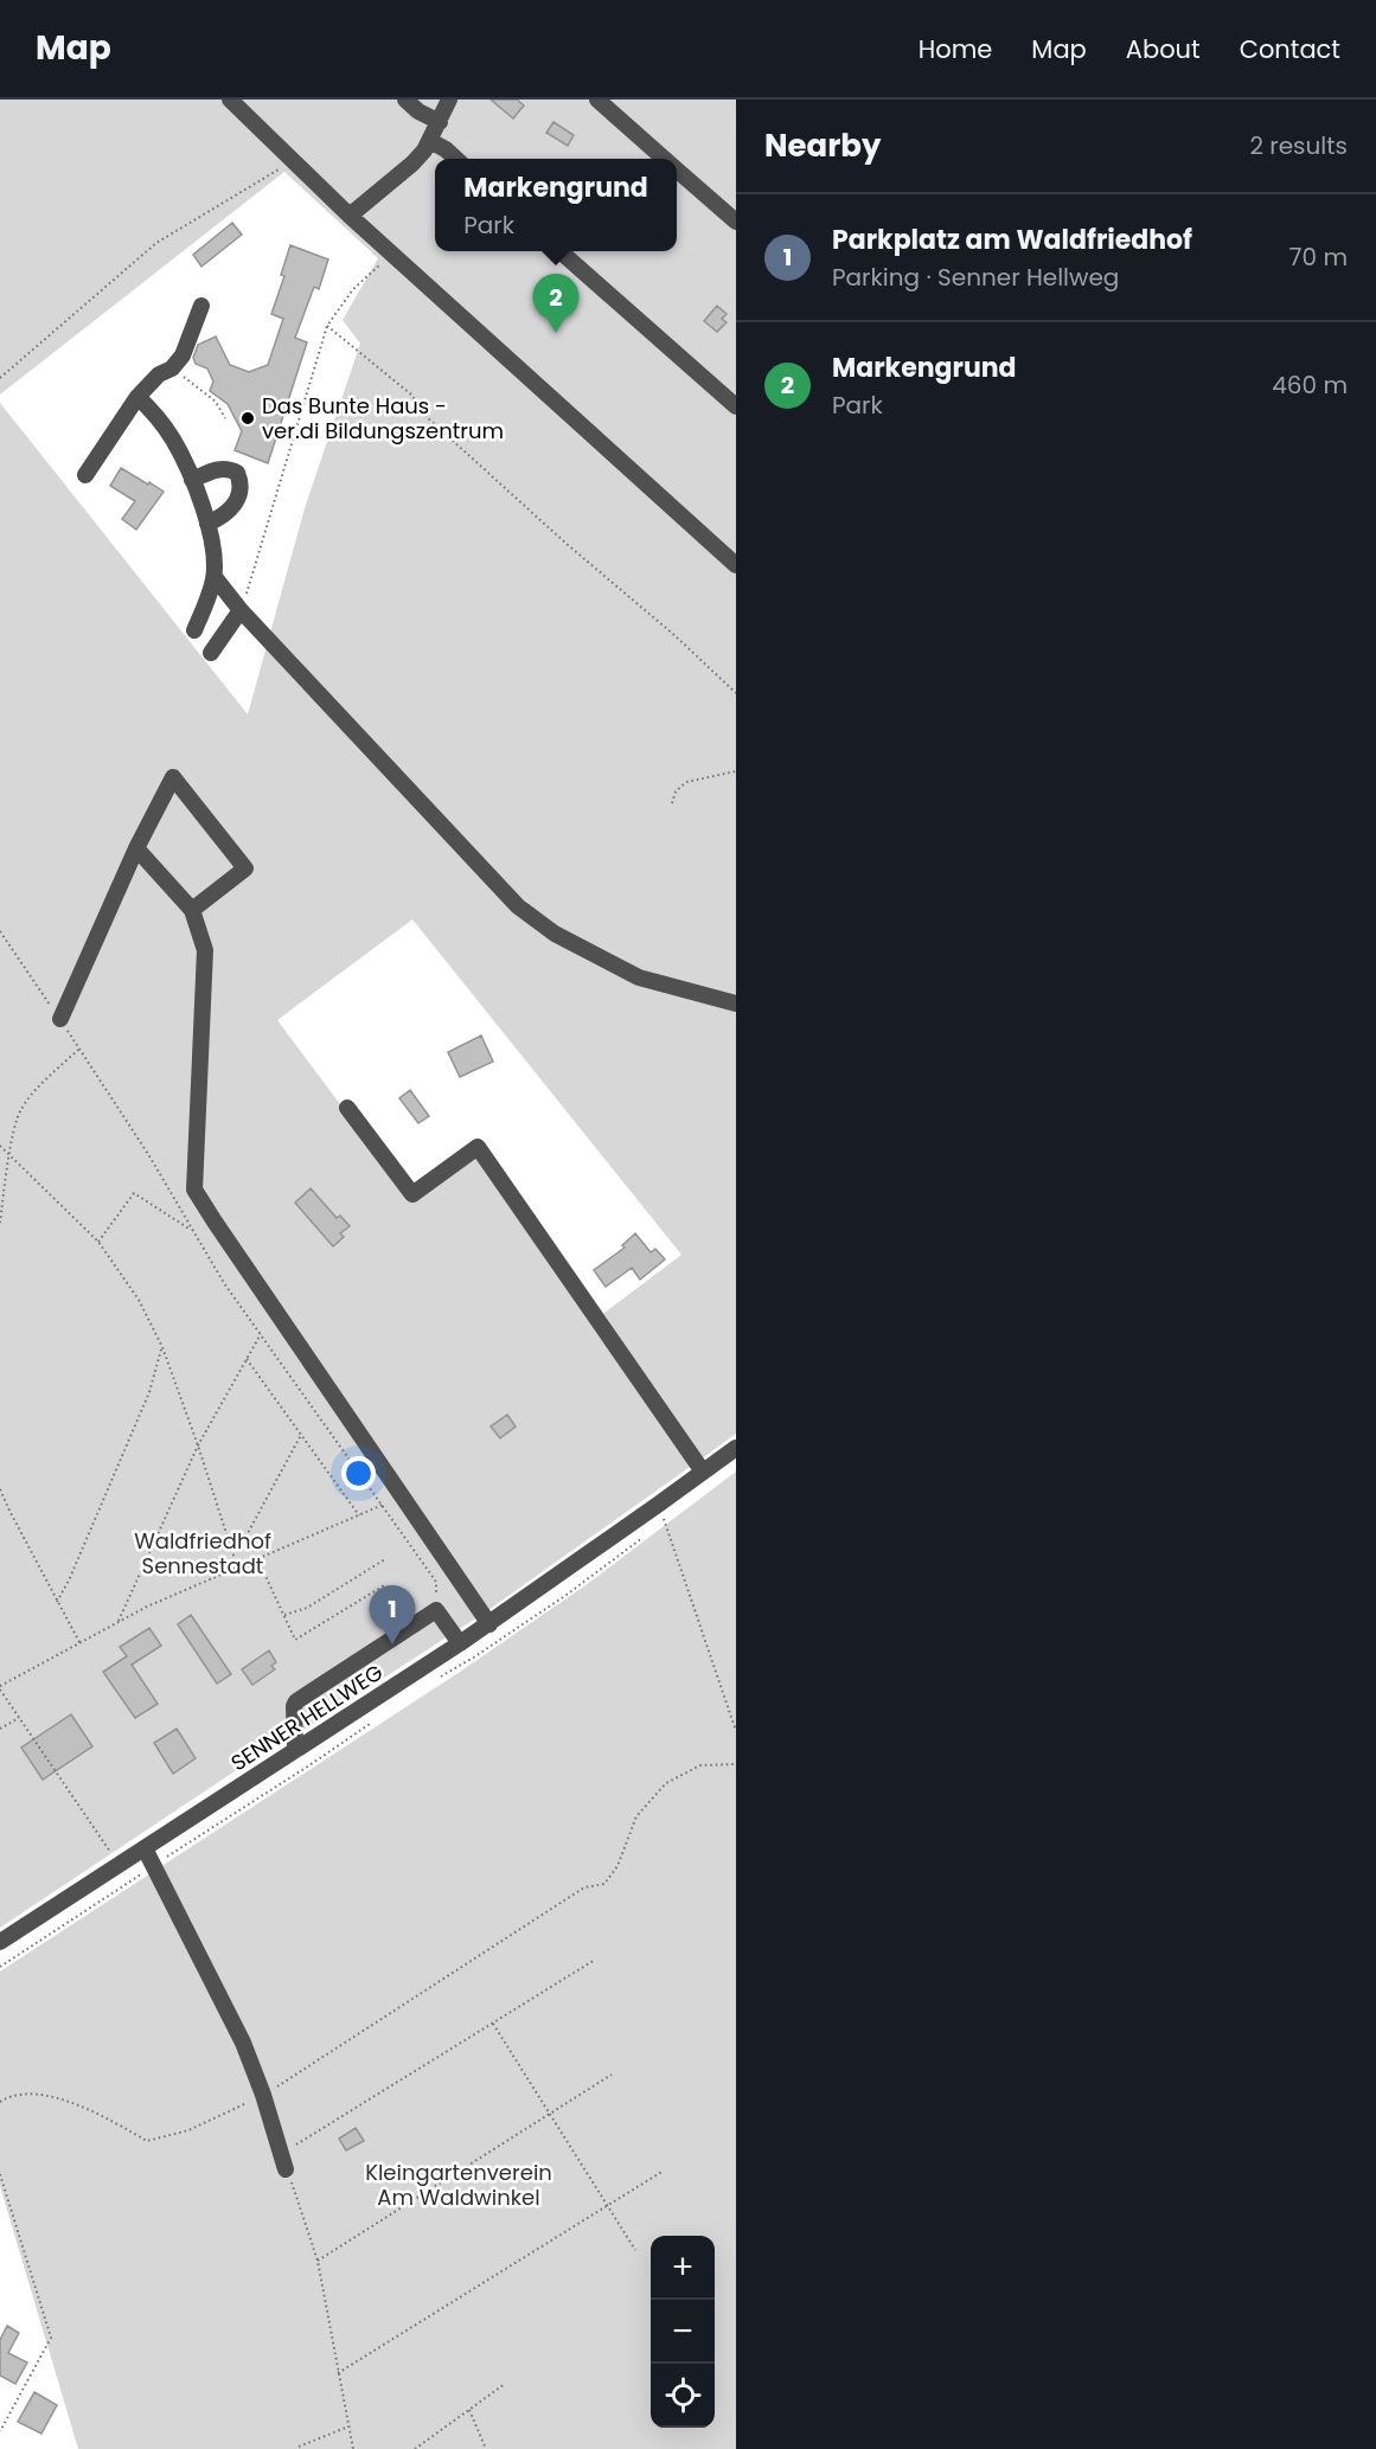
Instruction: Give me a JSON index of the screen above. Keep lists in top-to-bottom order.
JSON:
{
  "streets": {
    "street": ["SENNER HELLWEG"]
  },
  "parks": ["Waldfriedhof Sennestadt", "Kleingartenverein Am Waldwinkel"],
  "places": ["Das Bunte Haus - ver.di Bildungszentrum"],
  "page": {
    "header": "Map",
    "nav": [
      "Home",
      "Map",
      "About",
      "Contact"
    ],
    "heading": ["Nearby", "2 results"],
    "popup": ["Markengrund", "Park"],
    "list": [
      {
        "mark": "1",
        "name": "Parkplatz am Waldfriedhof",
        "note": "Parking · Senner Hellweg",
        "value": "70 m"
      },
      {
        "mark": "2",
        "name": "Markengrund",
        "note": "Park",
        "value": "460 m"
      }
    ],
    "pins": ["2", "1"],
    "map_buttons": ["+", "−"]
  }
}
